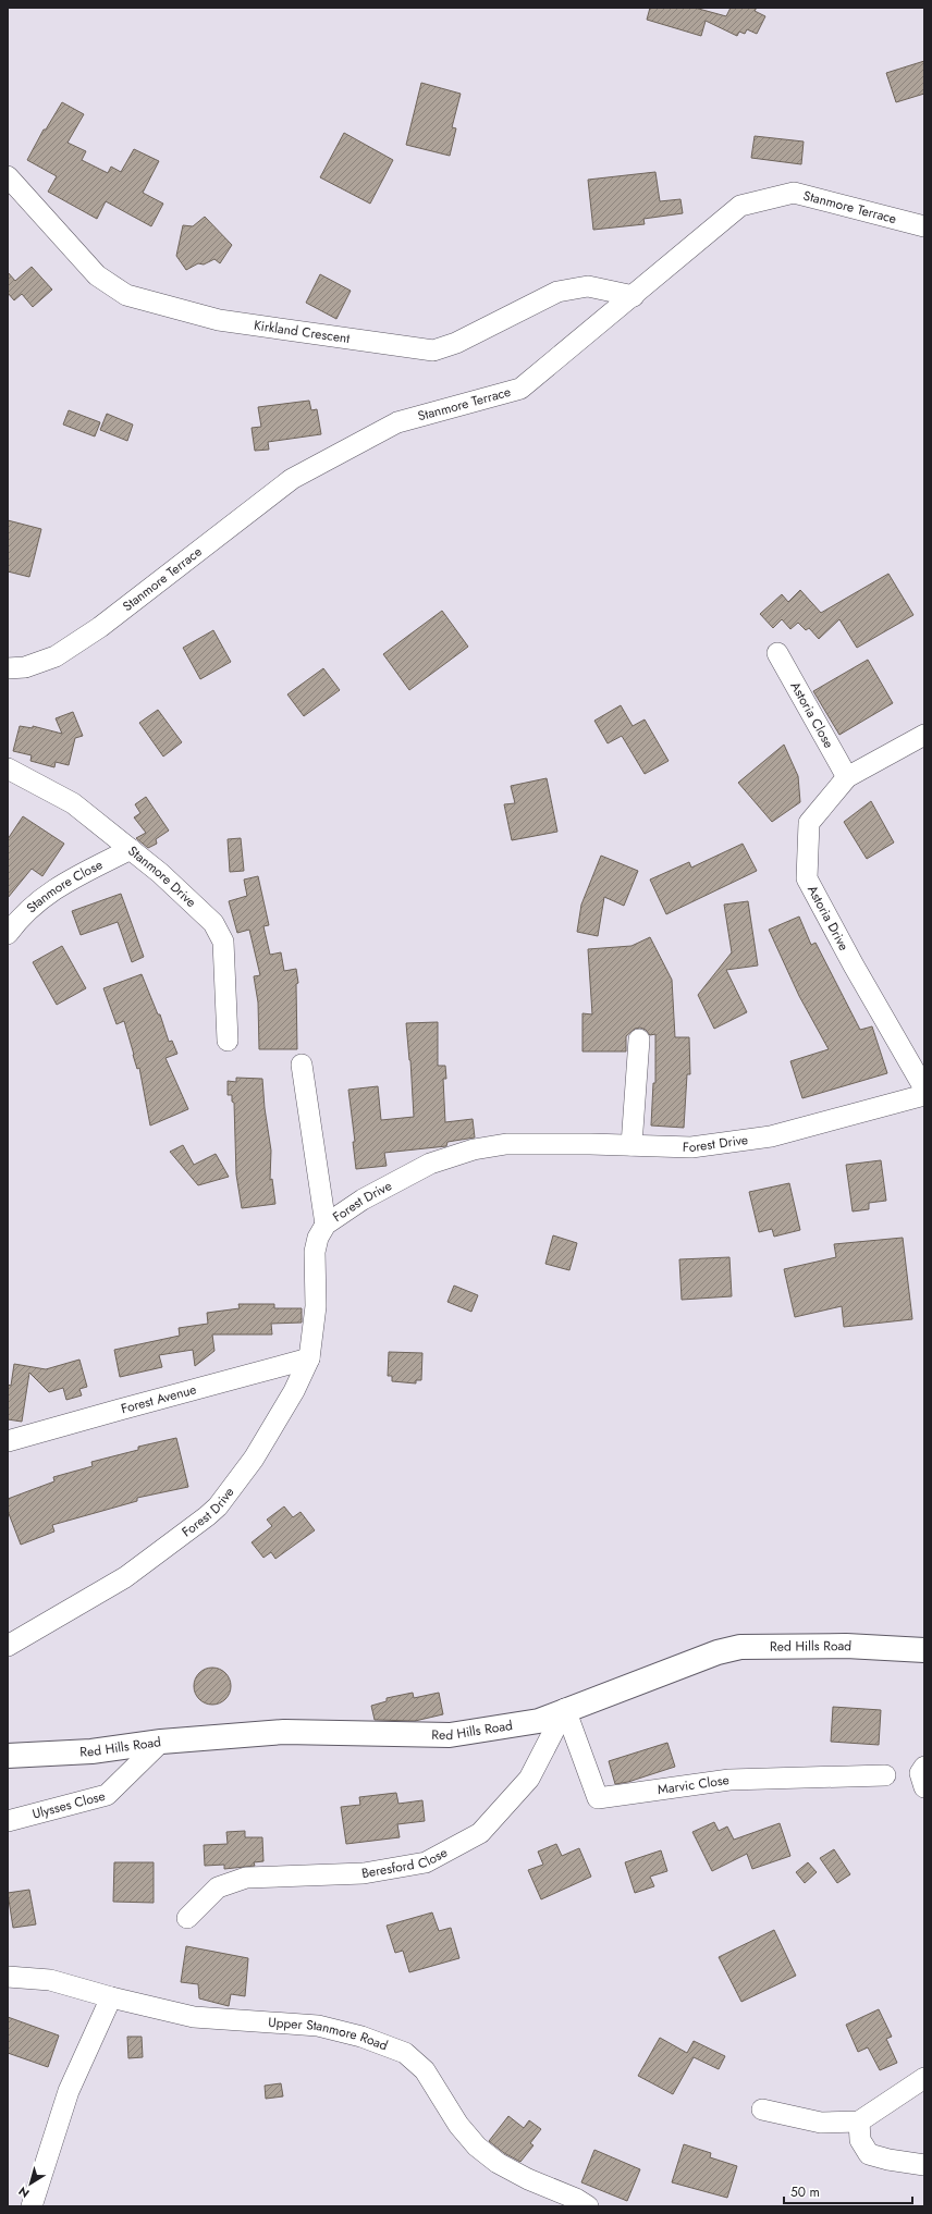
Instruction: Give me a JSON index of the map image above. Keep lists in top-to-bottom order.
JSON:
{
  "streets": {
    "main road": ["Red Hills Road"],
    "street": [
      "Stanmore Terrace",
      "Kirkland Crescent",
      "Astoria Close",
      "Stanmore Drive",
      "Stanmore Close",
      "Astoria Drive",
      "Forest Drive",
      "Forest Avenue",
      "Marvic Close",
      "Ulysses Close",
      "Beresford Close",
      "Upper Stanmore Road"
    ]
  },
  "crossings": [
    ["Stanmore Terrace", "Kirkland Crescent"],
    ["Astoria Close", "Astoria Drive"],
    ["Stanmore Drive", "Stanmore Close"],
    ["Forest Drive", "Forest Avenue"],
    ["Red Hills Road", "Marvic Close"],
    ["Red Hills Road", "Ulysses Close"],
    ["Red Hills Road", "Beresford Close"],
    ["Marvic Close", "Beresford Close"]
  ],
  "scale_bar": "50 m",
  "north": "bottom left"
}
